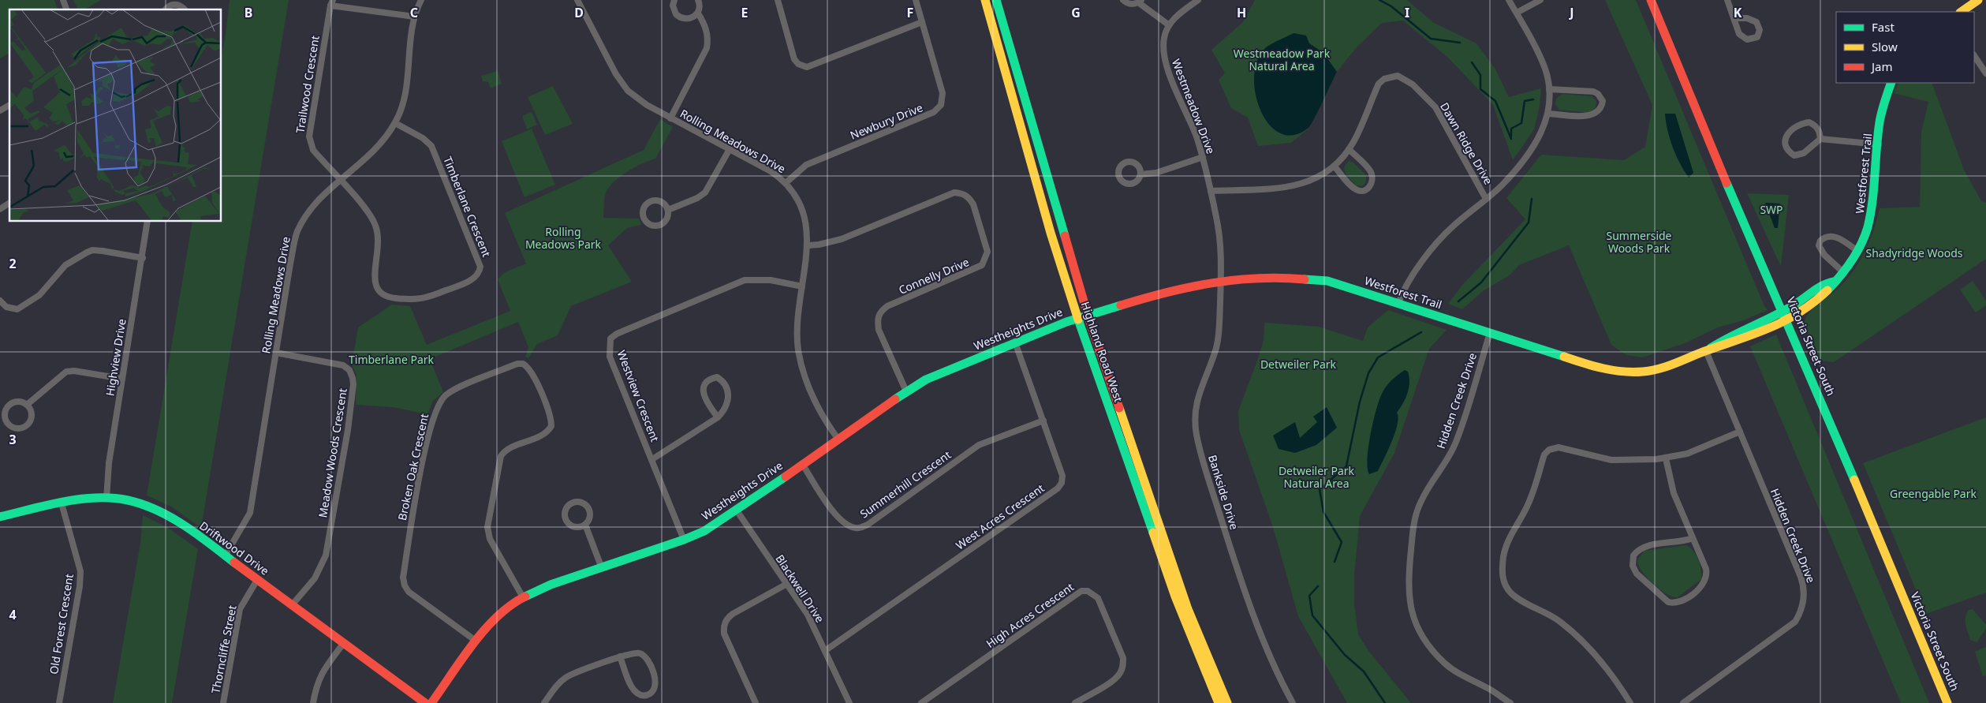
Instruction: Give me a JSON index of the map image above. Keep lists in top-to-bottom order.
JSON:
{
  "streets": {
    "street": [
      "Trailwood Crescent",
      "Westmeadow Drive",
      "Newbury Drive",
      "Rolling Meadows Drive",
      "Dawn Ridge Drive",
      "Westforest Trail",
      "Timberlane Crescent",
      "Connelly Drive",
      "Westheights Drive",
      "Victoria Street South",
      "Highland Road West",
      "Highview Drive",
      "Westview Crescent",
      "Hidden Creek Drive",
      "Meadow Woods Crescent",
      "Broken Oak Crescent",
      "Summerhill Crescent",
      "Bankside Drive",
      "West Acres Crescent",
      "Driftwood Drive",
      "Blackwell Drive",
      "High Acres Crescent",
      "Old Forest Crescent",
      "Thorncliffe Street"
    ]
  },
  "crossings": [
    ["Trailwood Crescent", "Rolling Meadows Drive"],
    ["Trailwood Crescent", "Timberlane Crescent"],
    ["Westmeadow Drive", "Dawn Ridge Drive"],
    ["Westmeadow Drive", "Westforest Trail"],
    ["Westmeadow Drive", "Bankside Drive"],
    ["Newbury Drive", "Rolling Meadows Drive"],
    ["Rolling Meadows Drive", "Timberlane Crescent"],
    ["Rolling Meadows Drive", "Connelly Drive"],
    ["Rolling Meadows Drive", "Westheights Drive"],
    ["Rolling Meadows Drive", "Westview Crescent"],
    ["Rolling Meadows Drive", "Meadow Woods Crescent"],
    ["Rolling Meadows Drive", "Driftwood Drive"],
    ["Westforest Trail", "Westheights Drive"],
    ["Westforest Trail", "Victoria Street South"],
    ["Westforest Trail", "Highland Road West"],
    ["Westforest Trail", "Hidden Creek Drive"],
    ["Westforest Trail", "Bankside Drive"],
    ["Connelly Drive", "Westheights Drive"],
    ["Westheights Drive", "Highland Road West"],
    ["Westheights Drive", "Westview Crescent"],
    ["Westheights Drive", "Broken Oak Crescent"],
    ["Westheights Drive", "Summerhill Crescent"],
    ["Westheights Drive", "West Acres Crescent"],
    ["Westheights Drive", "Blackwell Drive"],
    ["Highview Drive", "Driftwood Drive"],
    ["Meadow Woods Crescent", "Driftwood Drive"],
    ["Summerhill Crescent", "West Acres Crescent"],
    ["West Acres Crescent", "Blackwell Drive"],
    ["Driftwood Drive", "Old Forest Crescent"],
    ["Driftwood Drive", "Thorncliffe Street"]
  ],
  "parks": [
    "Westmeadow Park Natural Area",
    "SWP",
    "Rolling Meadows Park",
    "Summerside Woods Park",
    "Shadyridge Woods",
    "Timberlane Park",
    "Detweiler Park",
    "Detweiler Park Natural Area",
    "Greengable Park"
  ],
  "legend": ["Fast", "Slow", "Jam"],
  "grid": {
    "columns": [
      "B",
      "C",
      "D",
      "E",
      "F",
      "G",
      "H",
      "I",
      "J",
      "K"
    ],
    "rows": ["2", "3", "4"]
  }
}
